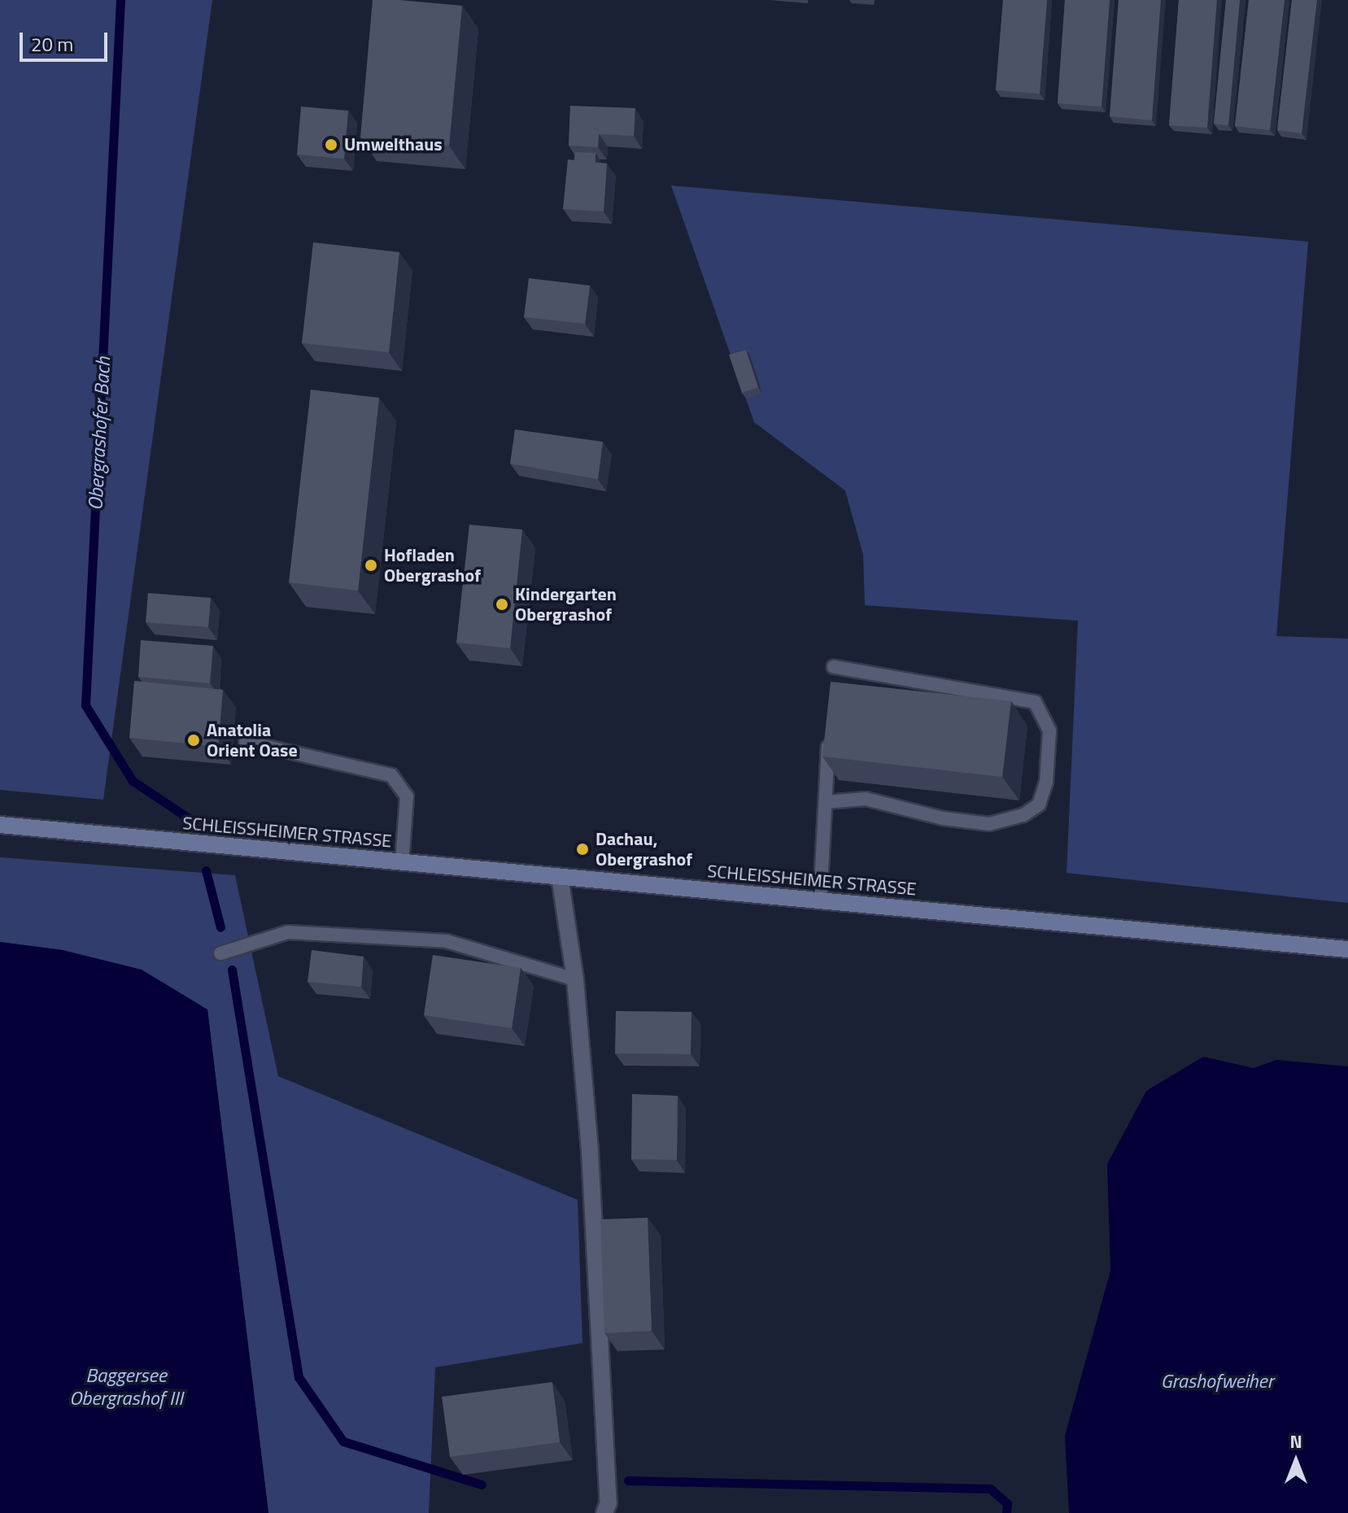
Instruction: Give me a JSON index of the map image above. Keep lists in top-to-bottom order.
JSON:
{
  "streets": {
    "main road": ["SCHLEISSHEIMER STRASSE"]
  },
  "water": ["Obergrashofer Bach", "Baggersee Obergrashof III", "Grashofweiher"],
  "places": [
    "Umwelthaus",
    "Hofladen Obergrashof",
    "Kindergarten Obergrashof",
    "Anatolia Orient Oase",
    "Dachau, Obergrashof"
  ],
  "scale_bar": "20 m",
  "north": "top"
}
